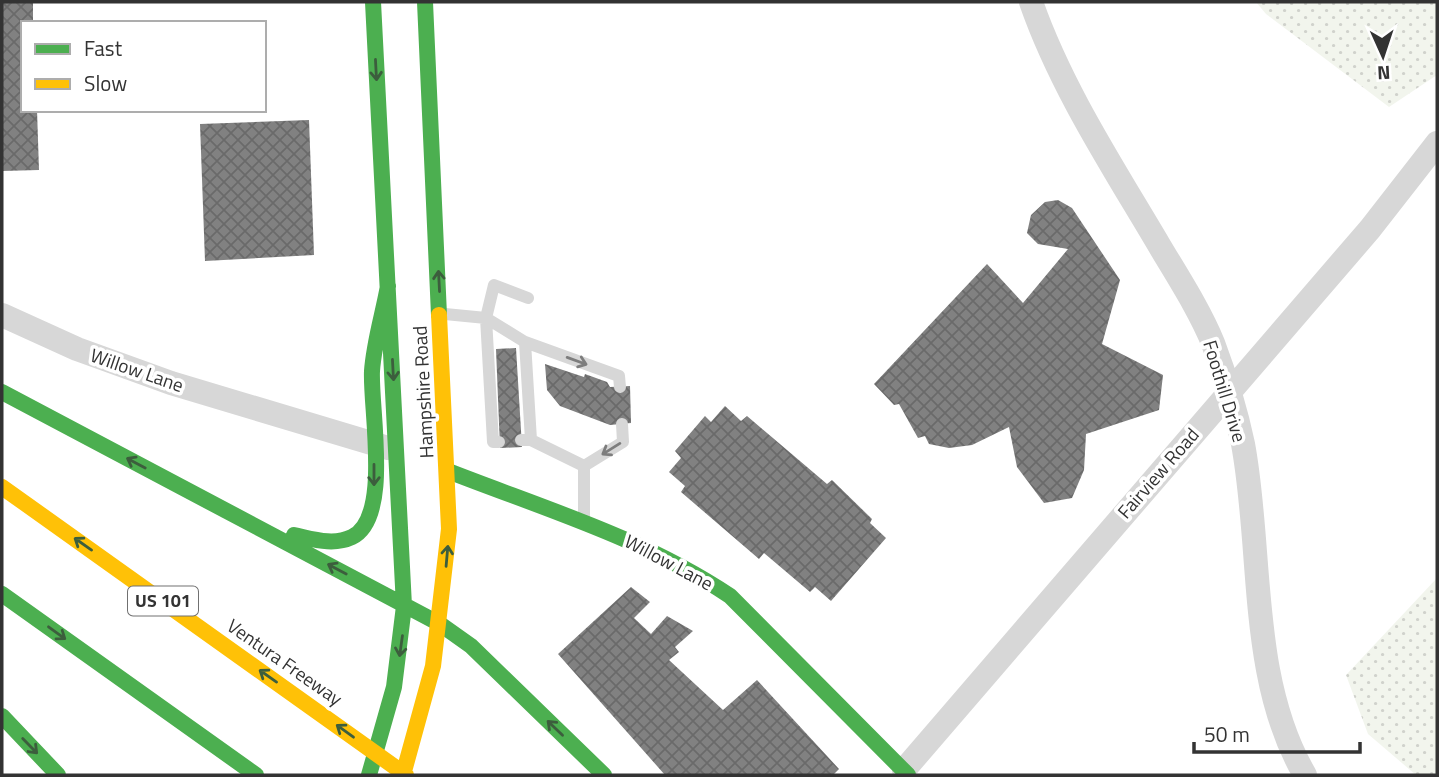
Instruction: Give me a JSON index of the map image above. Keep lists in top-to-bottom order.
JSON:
{
  "streets": {
    "main road": [
      "Willow Lane",
      "Hampshire Road",
      "US 101",
      "Ventura Freeway"
    ],
    "street": ["Foothill Drive", "Fairview Road"]
  },
  "crossings": [
    ["Willow Lane", "Hampshire Road"],
    ["Willow Lane", "Fairview Road"],
    ["Foothill Drive", "Fairview Road"],
    ["Hampshire Road", "Ventura Freeway"]
  ],
  "legend": ["Fast", "Slow"],
  "scale_bar": "50 m",
  "north": "bottom"
}
